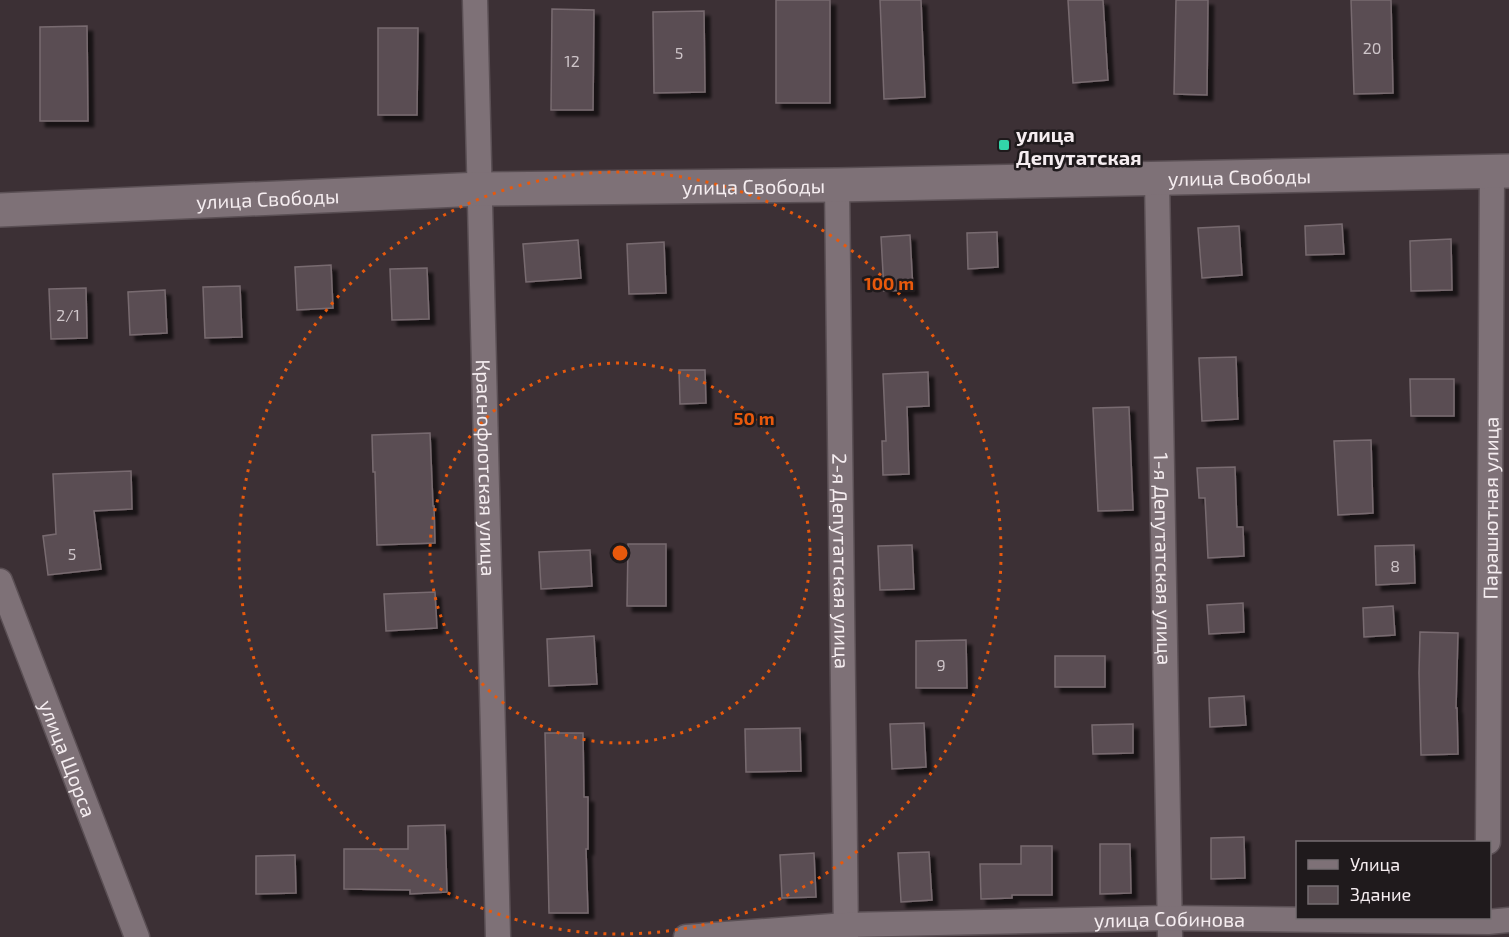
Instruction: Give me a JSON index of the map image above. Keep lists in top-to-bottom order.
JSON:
{
  "streets": {
    "street": [
      "улица Свободы",
      "Краснофлотская улица",
      "Парашютная улица",
      "1-я Депутатская улица",
      "2-я Депутатская улица",
      "улица Щорса",
      "улица Собинова"
    ]
  },
  "crossings": [
    ["улица Свободы", "Краснофлотская улица"],
    ["улица Свободы", "Парашютная улица"],
    ["улица Свободы", "1-я Депутатская улица"],
    ["улица Свободы", "2-я Депутатская улица"],
    ["1-я Депутатская улица", "улица Собинова"],
    ["2-я Депутатская улица", "улица Собинова"]
  ],
  "places": {
    "transit": ["улица Депутатская"]
  },
  "house_numbers": [
    "20",
    "5",
    "12",
    "2/1",
    "5",
    "8",
    "9"
  ],
  "legend": ["Улица", "Здание"],
  "rings": ["100 m", "50 m"]
}
